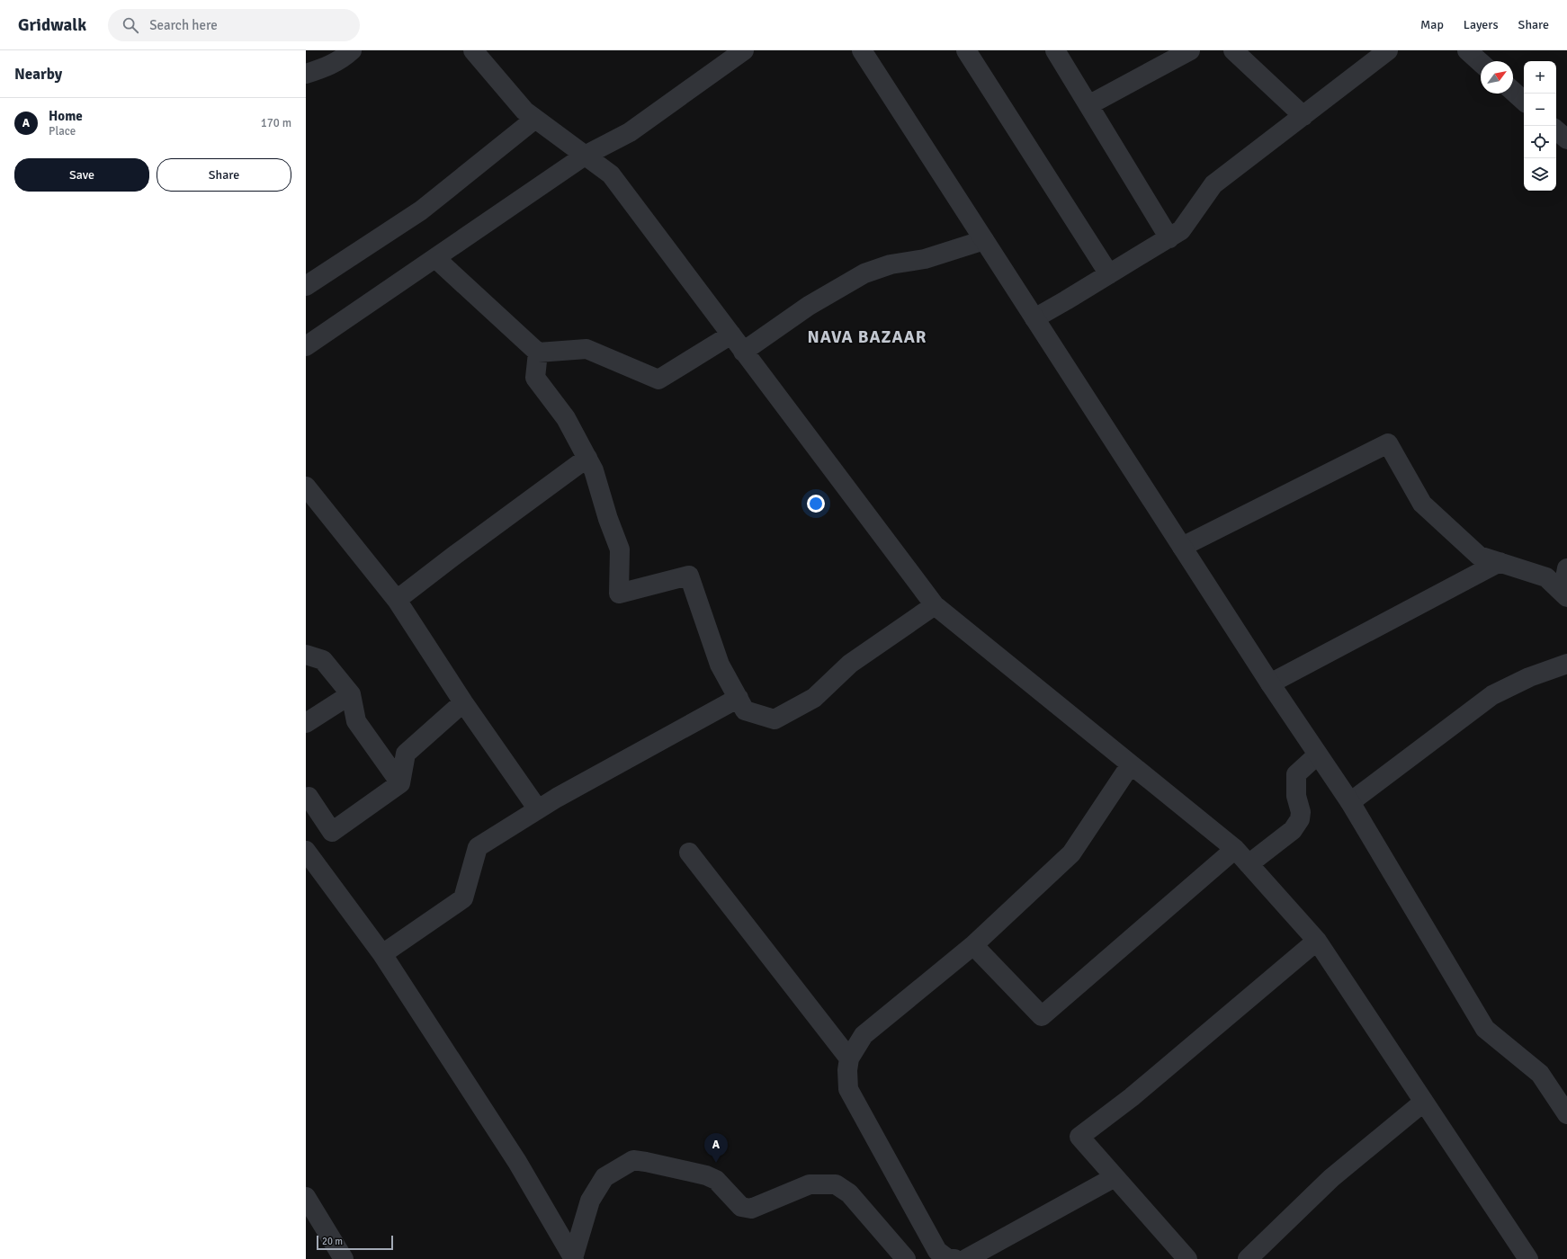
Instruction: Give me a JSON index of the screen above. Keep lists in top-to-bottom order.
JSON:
{
  "districts": ["NAVA BAZAAR"],
  "scale_bar": "20 m",
  "north": "top right",
  "page": {
    "header": "Gridwalk",
    "search": "Search here",
    "nav": ["Map", "Layers", "Share"],
    "heading": "Nearby",
    "map_buttons": ["+", "−"],
    "list": [
      {
        "mark": "A",
        "name": "Home",
        "note": "Place",
        "value": "170 m"
      }
    ],
    "buttons": ["Save", "Share"],
    "pins": "A",
    "scale": "20 m"
  }
}
